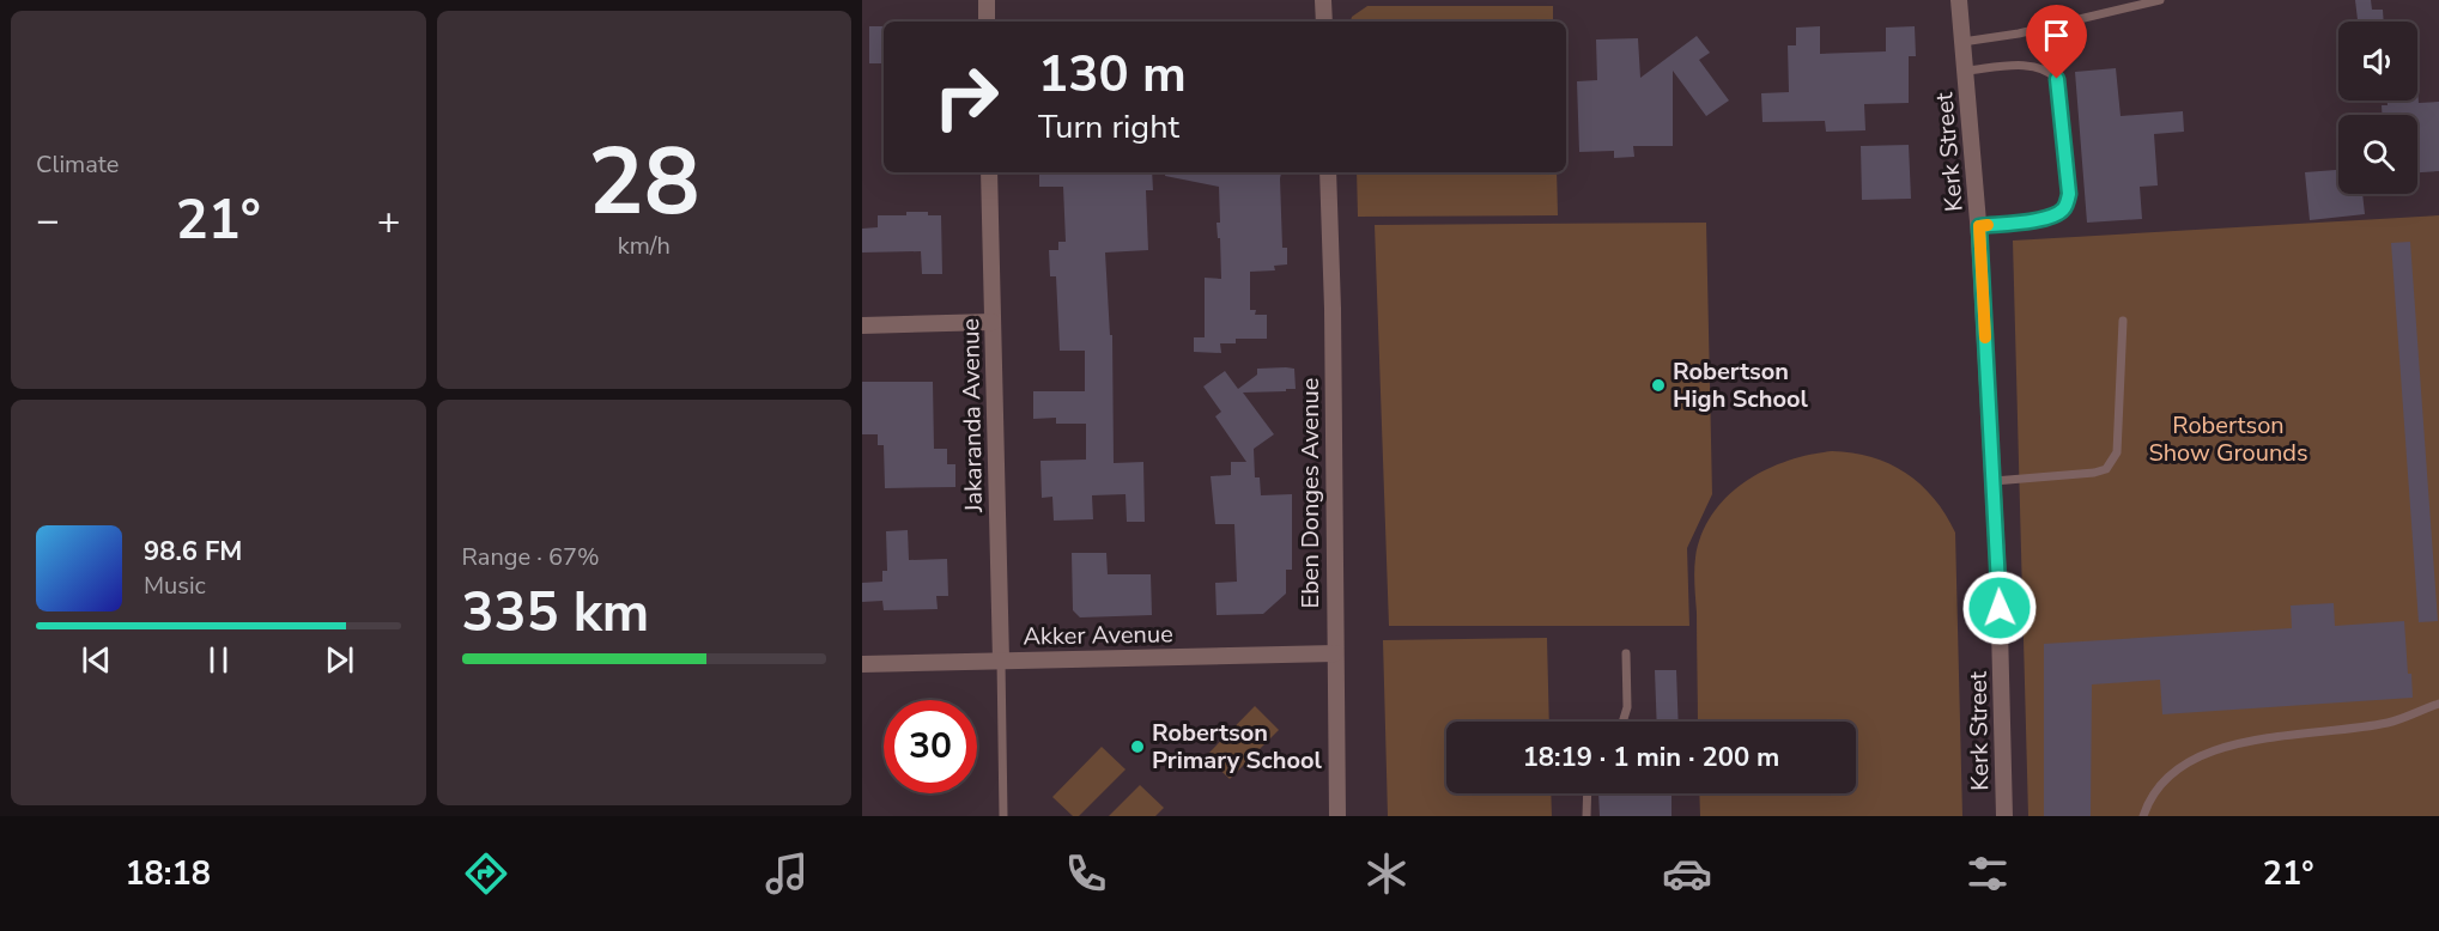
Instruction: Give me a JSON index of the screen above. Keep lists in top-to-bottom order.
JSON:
{
  "streets": {
    "street": [
      "Kerk Street",
      "Jakaranda Avenue",
      "Eben Donges Avenue",
      "Akker Avenue"
    ]
  },
  "crossings": [
    ["Jakaranda Avenue", "Akker Avenue"],
    ["Eben Donges Avenue", "Akker Avenue"]
  ],
  "parks": ["Robertson Show Grounds"],
  "places": ["Robertson High School", "Robertson Primary School"],
  "page": {
    "tile": [
      "Climate",
      ["28", "km/h"],
      ["Range · 67%", "335 km"]
    ],
    "turn": ["130 m", "Turn right"],
    "heat": ["−", "21°", "+"],
    "song": ["98.6 FM", "Music"],
    "limit": "30",
    "trip": "18:19 · 1 min · 200 m",
    "tabs": ["18:18", "21°"]
  }
}
